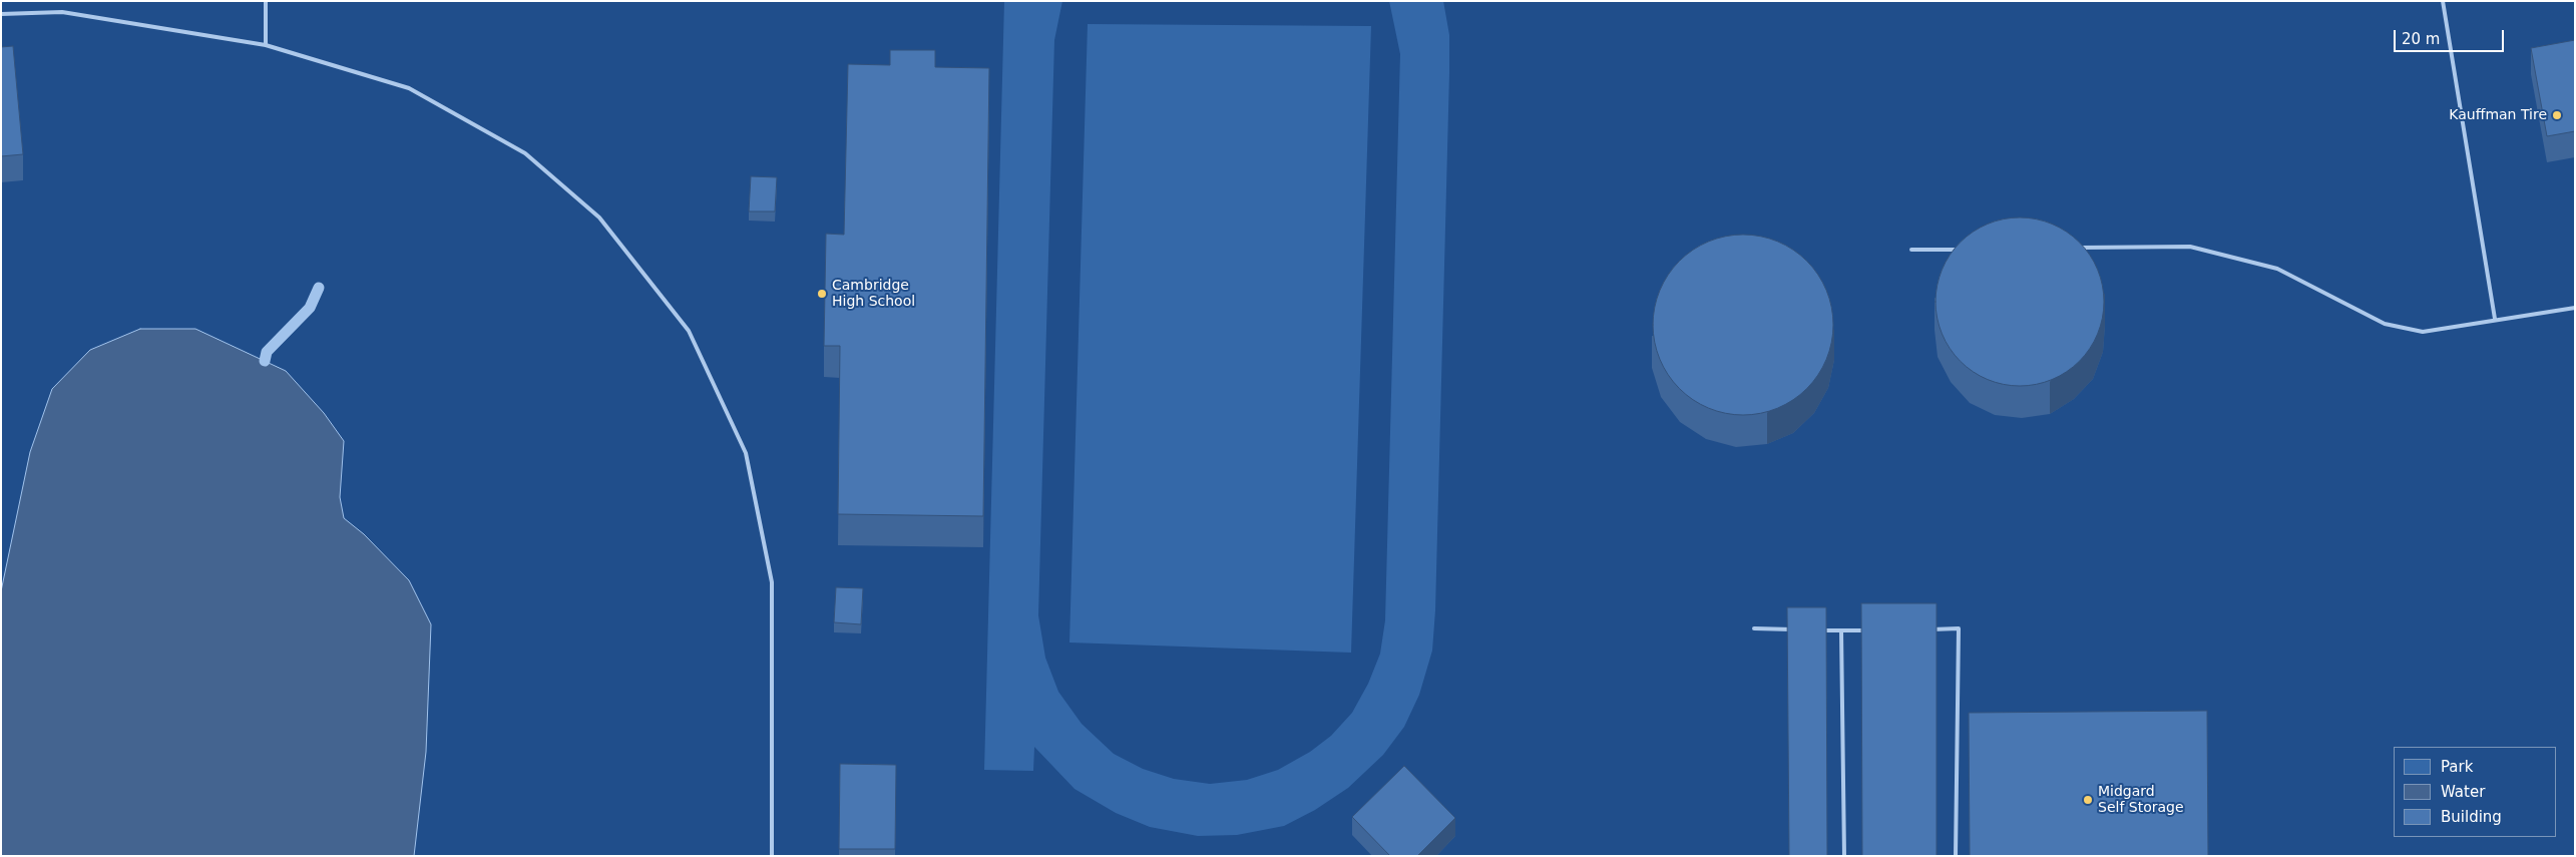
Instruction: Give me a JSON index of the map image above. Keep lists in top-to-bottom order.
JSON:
{
  "places": ["Kauffman Tire", "Cambridge High School", "Midgard Self Storage"],
  "legend": ["Park", "Water", "Building"],
  "scale_bar": "20 m"
}
